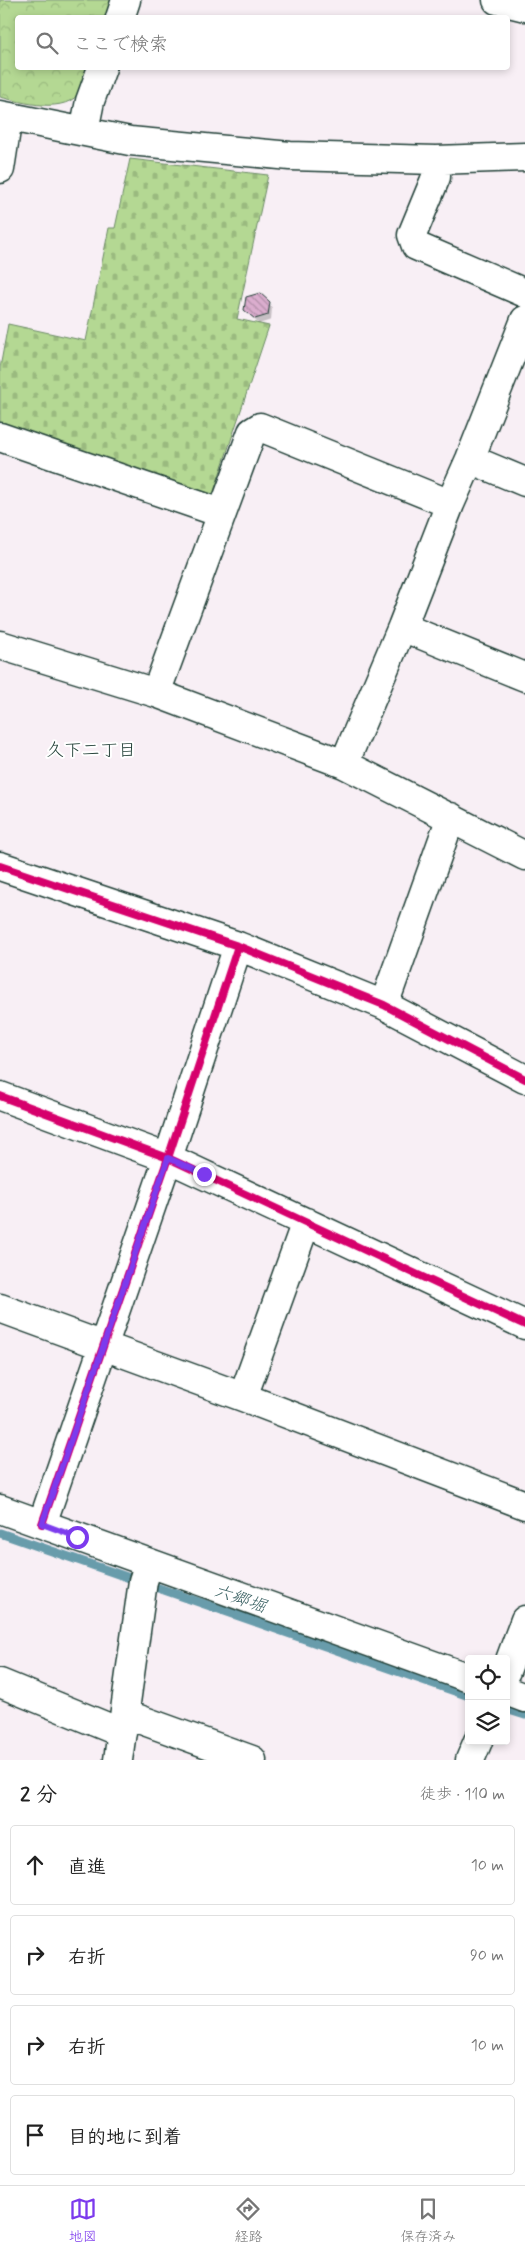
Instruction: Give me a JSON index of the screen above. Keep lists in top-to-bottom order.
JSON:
{
  "districts": ["久下二丁目"],
  "water": ["六郷堀"],
  "page": {
    "search": "ここで検索",
    "heading": ["2 分", "徒歩 · 110 m"],
    "list": [
      ["直進", "10 m"],
      ["右折", "90 m"],
      ["右折", "10 m"],
      "目的地に到着"
    ],
    "nav": ["地図", "経路", "保存済み"]
  }
}
